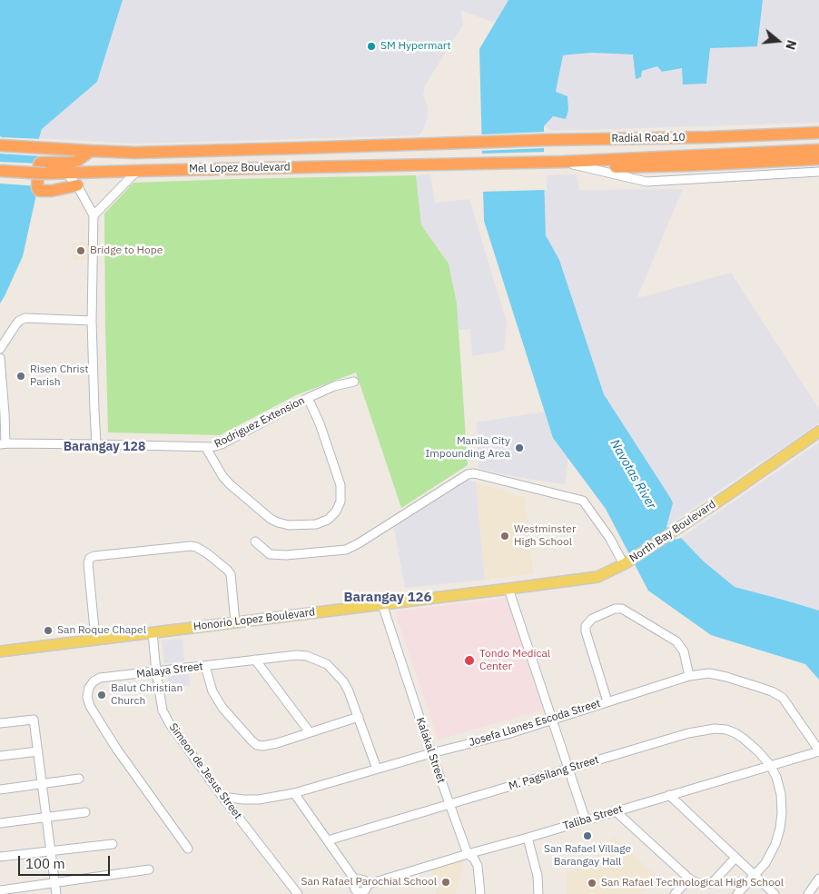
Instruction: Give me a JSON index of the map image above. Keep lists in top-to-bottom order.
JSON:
{
  "streets": {
    "highway": ["Radial Road 10", "Mel Lopez Boulevard"],
    "main road": ["North Bay Boulevard", "Honorio Lopez Boulevard"],
    "street": [
      "Rodriguez Extension",
      "Malaya Street",
      "Josefa Llanes Escoda Street",
      "Kalakal Street",
      "Simeon de Jesus Street",
      "M. Pagsilang Street",
      "Taliba Street"
    ]
  },
  "crossings": [
    ["Radial Road 10", "Mel Lopez Boulevard"],
    ["North Bay Boulevard", "Honorio Lopez Boulevard"],
    ["Honorio Lopez Boulevard", "Kalakal Street"],
    ["Honorio Lopez Boulevard", "Simeon de Jesus Street"],
    ["Malaya Street", "Josefa Llanes Escoda Street"],
    ["Malaya Street", "Simeon de Jesus Street"],
    ["Josefa Llanes Escoda Street", "Kalakal Street"],
    ["Josefa Llanes Escoda Street", "Simeon de Jesus Street"],
    ["Josefa Llanes Escoda Street", "Taliba Street"],
    ["Kalakal Street", "M. Pagsilang Street"],
    ["Kalakal Street", "Taliba Street"],
    ["M. Pagsilang Street", "Taliba Street"]
  ],
  "districts": ["Barangay 128", "Barangay 126"],
  "water": ["Navotas River"],
  "places": [
    "SM Hypermart",
    "Bridge to Hope",
    "Risen Christ Parish",
    "Manila City Impounding Area",
    "Westminster High School",
    "San Roque Chapel",
    "Tondo Medical Center",
    "Balut Christian Church",
    "San Rafael Village Barangay Hall",
    "San Rafael Parochial School",
    "San Rafael Technological High School"
  ],
  "scale_bar": "100 m",
  "north": "right"
}
